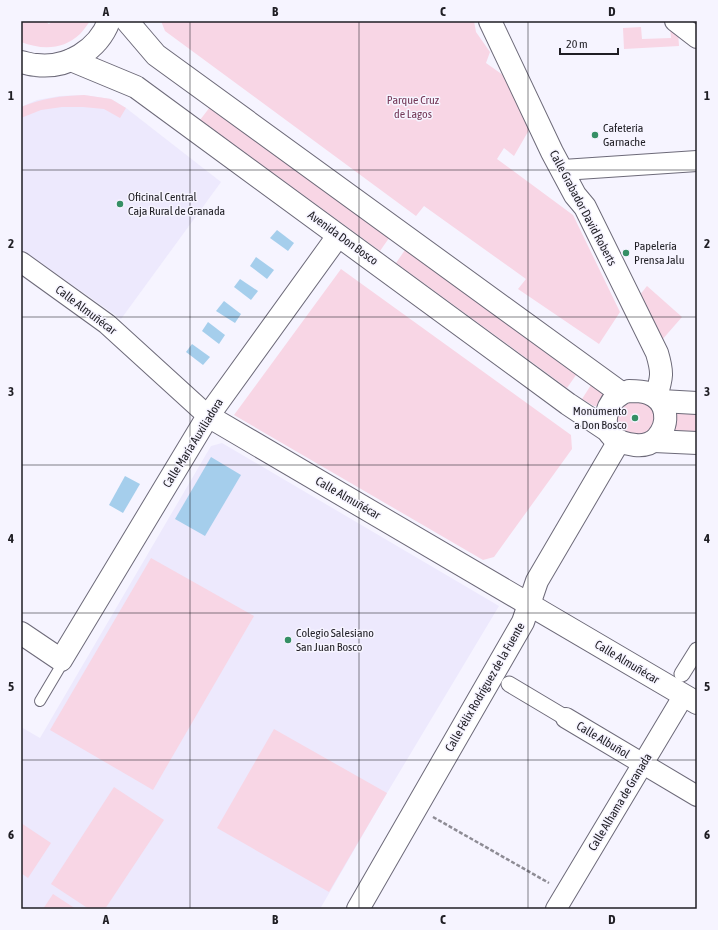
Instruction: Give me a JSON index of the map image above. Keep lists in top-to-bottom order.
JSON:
{
  "streets": {
    "street": [
      "Calle Grabador David Roberts",
      "Avenida Don Bosco",
      "Calle Almuñécar",
      "Calle María Auxiliadora",
      "Calle Félix Rodríguez de la Fuente",
      "Calle Albuñol",
      "Calle Alhama de Granada"
    ]
  },
  "crossings": [
    ["Calle Grabador David Roberts", "Avenida Don Bosco"],
    ["Calle Grabador David Roberts", "Calle Félix Rodríguez de la Fuente"],
    ["Avenida Don Bosco", "Calle María Auxiliadora"],
    ["Avenida Don Bosco", "Calle Félix Rodríguez de la Fuente"],
    ["Calle Almuñécar", "Calle María Auxiliadora"],
    ["Calle Almuñécar", "Calle Félix Rodríguez de la Fuente"],
    ["Calle Almuñécar", "Calle Alhama de Granada"],
    ["Calle Albuñol", "Calle Alhama de Granada"]
  ],
  "parks": ["Parque Cruz de Lagos"],
  "places": [
    "Cafetería Garnache",
    "Oficinal Central Caja Rural de Granada",
    "Papelería Prensa Jalu",
    "Monumento a Don Bosco",
    "Colegio Salesiano San Juan Bosco"
  ],
  "scale_bar": "20 m",
  "grid": {
    "columns": [
      "A",
      "B",
      "C",
      "D"
    ],
    "rows": [
      "1",
      "2",
      "3",
      "4",
      "5",
      "6"
    ]
  }
}
